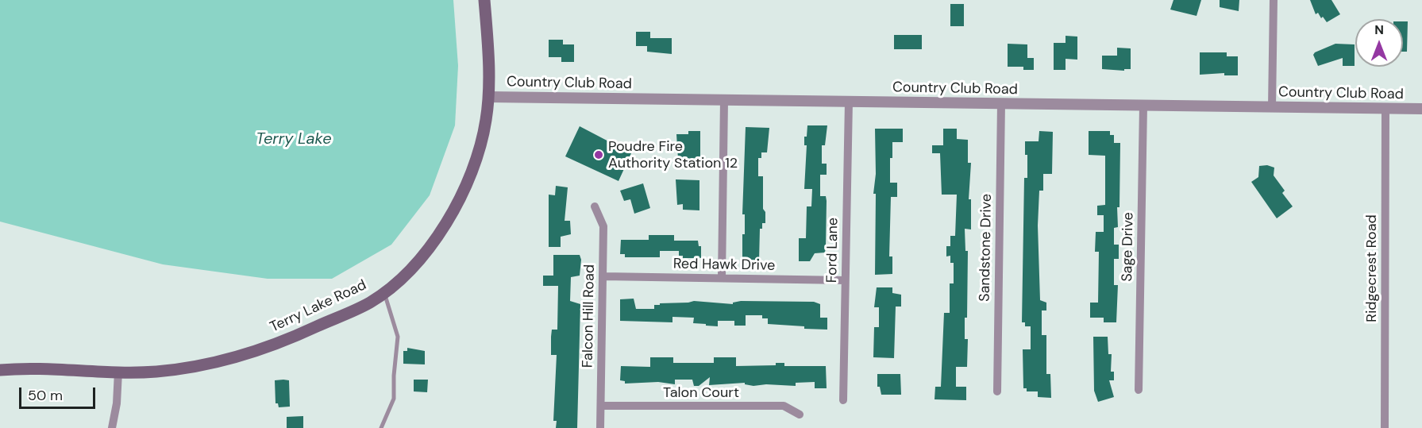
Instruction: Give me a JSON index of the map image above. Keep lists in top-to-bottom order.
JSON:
{
  "streets": {
    "main road": ["Terry Lake Road"],
    "street": [
      "Country Club Road",
      "Sage Drive",
      "Sandstone Drive",
      "Ford Lane",
      "Red Hawk Drive",
      "Ridgecrest Road",
      "Falcon Hill Road",
      "Talon Court"
    ]
  },
  "crossings": [
    ["Country Club Road", "Sage Drive"],
    ["Country Club Road", "Sandstone Drive"],
    ["Country Club Road", "Ford Lane"],
    ["Country Club Road", "Ridgecrest Road"],
    ["Country Club Road", "Terry Lake Road"],
    ["Ford Lane", "Red Hawk Drive"],
    ["Red Hawk Drive", "Falcon Hill Road"],
    ["Falcon Hill Road", "Talon Court"]
  ],
  "water": ["Terry Lake"],
  "places": ["Poudre Fire Authority Station 12"],
  "scale_bar": "50 m",
  "north": "top"
}
